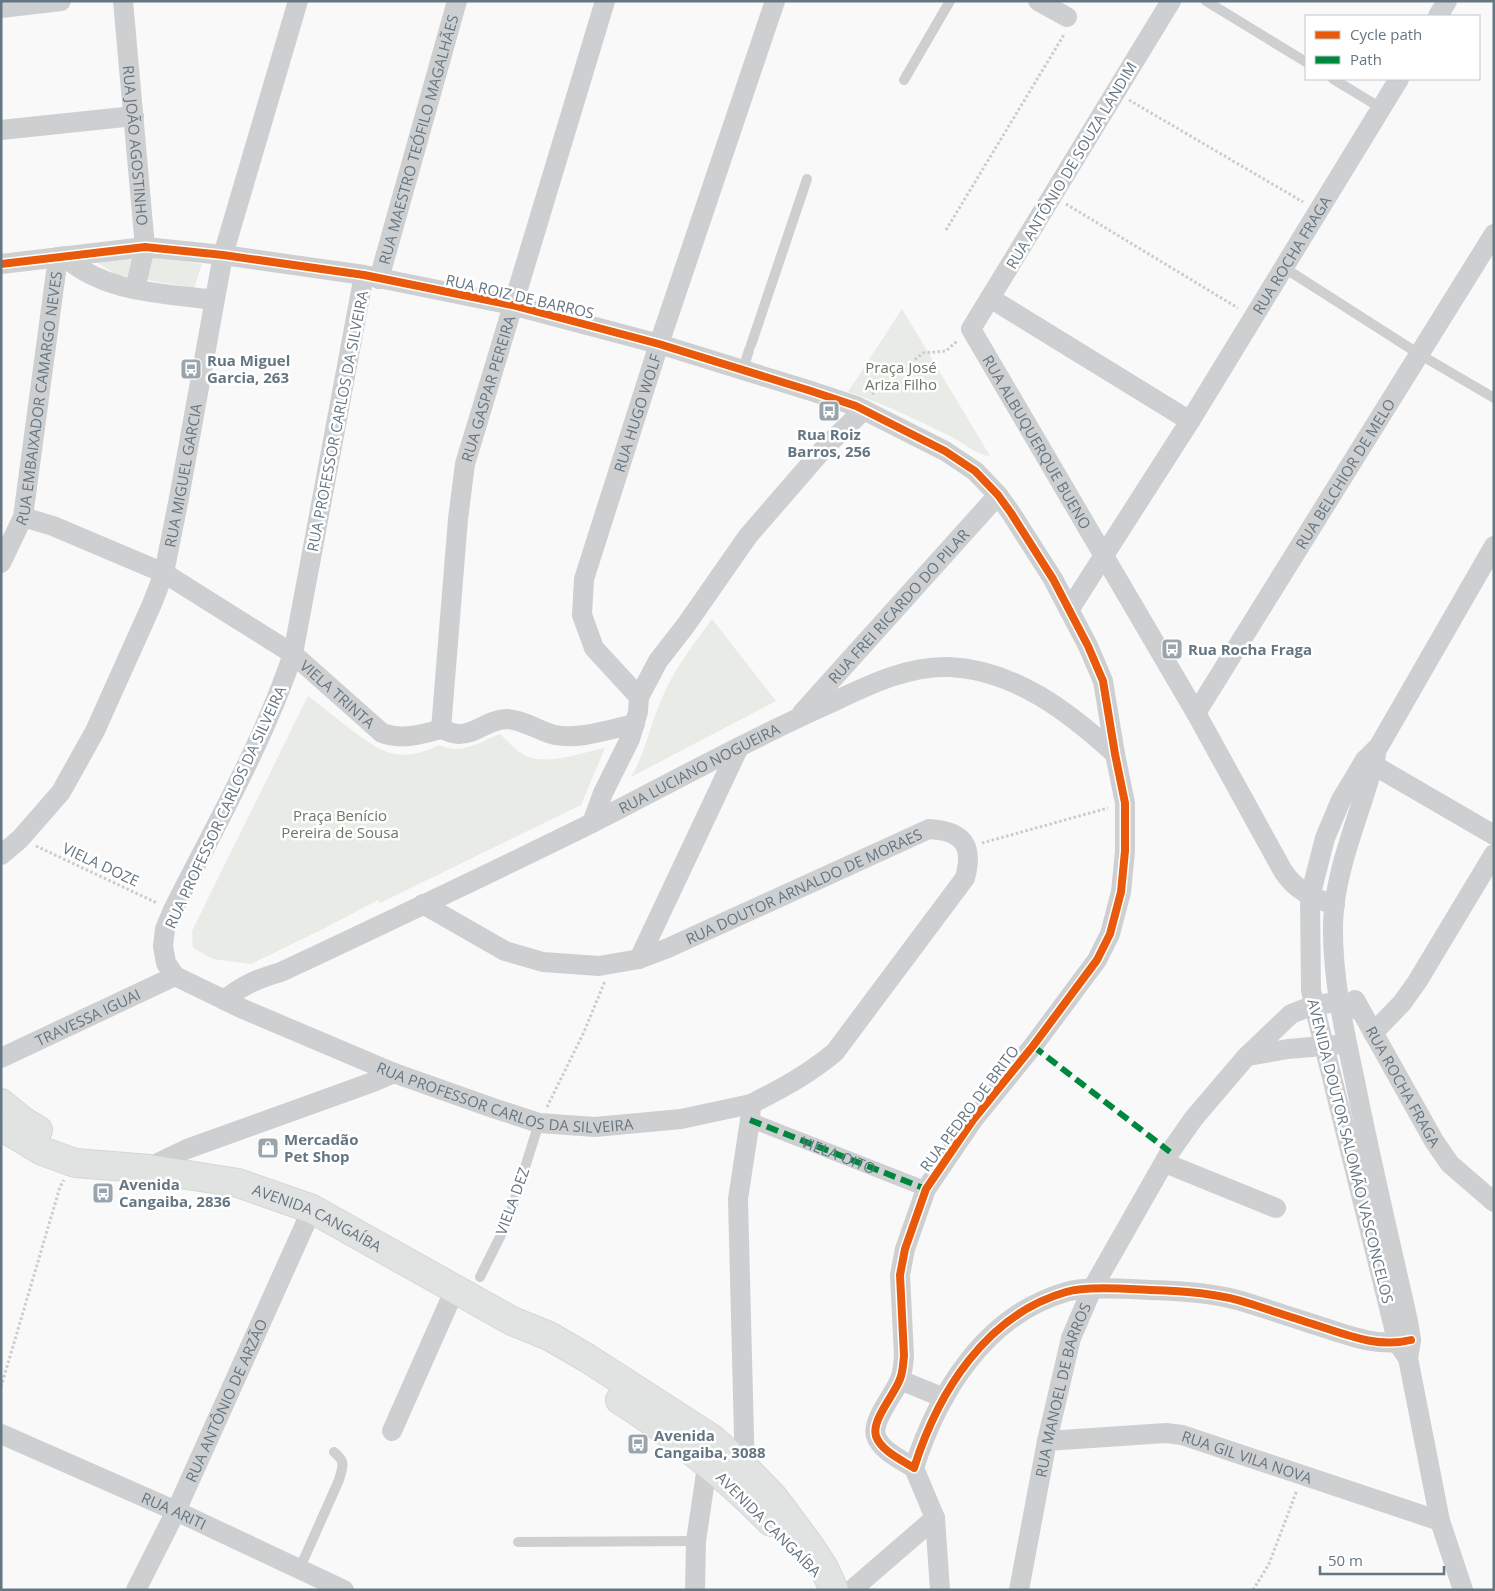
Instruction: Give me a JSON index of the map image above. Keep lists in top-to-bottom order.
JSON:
{
  "streets": {
    "main road": ["AVENIDA CANGAÍBA"],
    "street": [
      "RUA MAESTRO TEÓFILO MAGALHÃES",
      "RUA JOÃO AGOSTINHO",
      "RUA ANTÔNIO DE SOUZA LANDIM",
      "RUA ROCHA FRAGA",
      "RUA ROIZ DE BARROS",
      "RUA GASPAR PEREIRA",
      "RUA EMBAIXADOR CAMARGO NEVES",
      "RUA HUGO WOLF",
      "RUA PROFESSOR CARLOS DA SILVEIRA",
      "RUA ALBUQUERQUE BUENO",
      "RUA BELCHIOR DE MELO",
      "RUA MIGUEL GARCIA",
      "RUA FREI RICARDO DO PILAR",
      "VIELA TRINTA",
      "RUA LUCIANO NOGUEIRA",
      "RUA DOUTOR ARNALDO DE MORAES",
      "TRAVESSA IGUAI",
      "RUA PEDRO DE BRITO",
      "AVENIDA DOUTOR SALOMÃO VASCONCELOS",
      "VIELA OITO",
      "RUA MANOEL DE BARROS",
      "RUA ANTÔNIO DE ARZÃO",
      "RUA GIL VILA NOVA",
      "RUA ARITI"
    ],
    "lane": ["VIELA DEZ"],
    "path": ["VIELA DOZE"]
  },
  "crossings": [
    ["RUA MAESTRO TEÓFILO MAGALHÃES", "RUA ROIZ DE BARROS"],
    ["RUA MAESTRO TEÓFILO MAGALHÃES", "RUA PROFESSOR CARLOS DA SILVEIRA"],
    ["RUA JOÃO AGOSTINHO", "RUA ROIZ DE BARROS"],
    ["RUA ANTÔNIO DE SOUZA LANDIM", "RUA ALBUQUERQUE BUENO"],
    ["RUA ROCHA FRAGA", "RUA ALBUQUERQUE BUENO"],
    ["RUA ROCHA FRAGA", "RUA PEDRO DE BRITO"],
    ["RUA ROCHA FRAGA", "AVENIDA DOUTOR SALOMÃO VASCONCELOS"],
    ["RUA ROIZ DE BARROS", "RUA GASPAR PEREIRA"],
    ["RUA ROIZ DE BARROS", "RUA EMBAIXADOR CAMARGO NEVES"],
    ["RUA ROIZ DE BARROS", "RUA HUGO WOLF"],
    ["RUA ROIZ DE BARROS", "RUA PROFESSOR CARLOS DA SILVEIRA"],
    ["RUA ROIZ DE BARROS", "RUA MIGUEL GARCIA"],
    ["RUA ROIZ DE BARROS", "RUA FREI RICARDO DO PILAR"],
    ["RUA ROIZ DE BARROS", "RUA PEDRO DE BRITO"],
    ["RUA GASPAR PEREIRA", "VIELA TRINTA"],
    ["RUA EMBAIXADOR CAMARGO NEVES", "VIELA TRINTA"],
    ["RUA PROFESSOR CARLOS DA SILVEIRA", "VIELA TRINTA"],
    ["RUA PROFESSOR CARLOS DA SILVEIRA", "RUA LUCIANO NOGUEIRA"],
    ["RUA PROFESSOR CARLOS DA SILVEIRA", "VIELA DOZE"],
    ["RUA PROFESSOR CARLOS DA SILVEIRA", "TRAVESSA IGUAI"],
    ["RUA PROFESSOR CARLOS DA SILVEIRA", "VIELA OITO"],
    ["RUA PROFESSOR CARLOS DA SILVEIRA", "VIELA DEZ"],
    ["RUA MIGUEL GARCIA", "VIELA TRINTA"],
    ["RUA MIGUEL GARCIA", "VIELA DOZE"],
    ["RUA FREI RICARDO DO PILAR", "RUA LUCIANO NOGUEIRA"],
    ["RUA FREI RICARDO DO PILAR", "RUA PEDRO DE BRITO"],
    ["RUA LUCIANO NOGUEIRA", "RUA DOUTOR ARNALDO DE MORAES"],
    ["RUA LUCIANO NOGUEIRA", "RUA PEDRO DE BRITO"],
    ["RUA PEDRO DE BRITO", "VIELA OITO"],
    ["AVENIDA DOUTOR SALOMÃO VASCONCELOS", "RUA MANOEL DE BARROS"],
    ["AVENIDA DOUTOR SALOMÃO VASCONCELOS", "RUA GIL VILA NOVA"],
    ["AVENIDA CANGAÍBA", "RUA ANTÔNIO DE ARZÃO"],
    ["RUA MANOEL DE BARROS", "RUA GIL VILA NOVA"],
    ["RUA ANTÔNIO DE ARZÃO", "RUA ARITI"]
  ],
  "parks": ["Praça José Ariza Filho", "Praça Benício Pereira de Sousa"],
  "places": {
    "bus stop": [
      "Rua Miguel Garcia, 263",
      "Rua Roiz Barros, 256",
      "Rua Rocha Fraga",
      "Avenida Cangaiba, 2836",
      "Avenida Cangaiba, 3088"
    ],
    "shop": ["Mercadão Pet Shop"]
  },
  "legend": ["Cycle path", "Path"],
  "scale_bar": "50 m"
}
